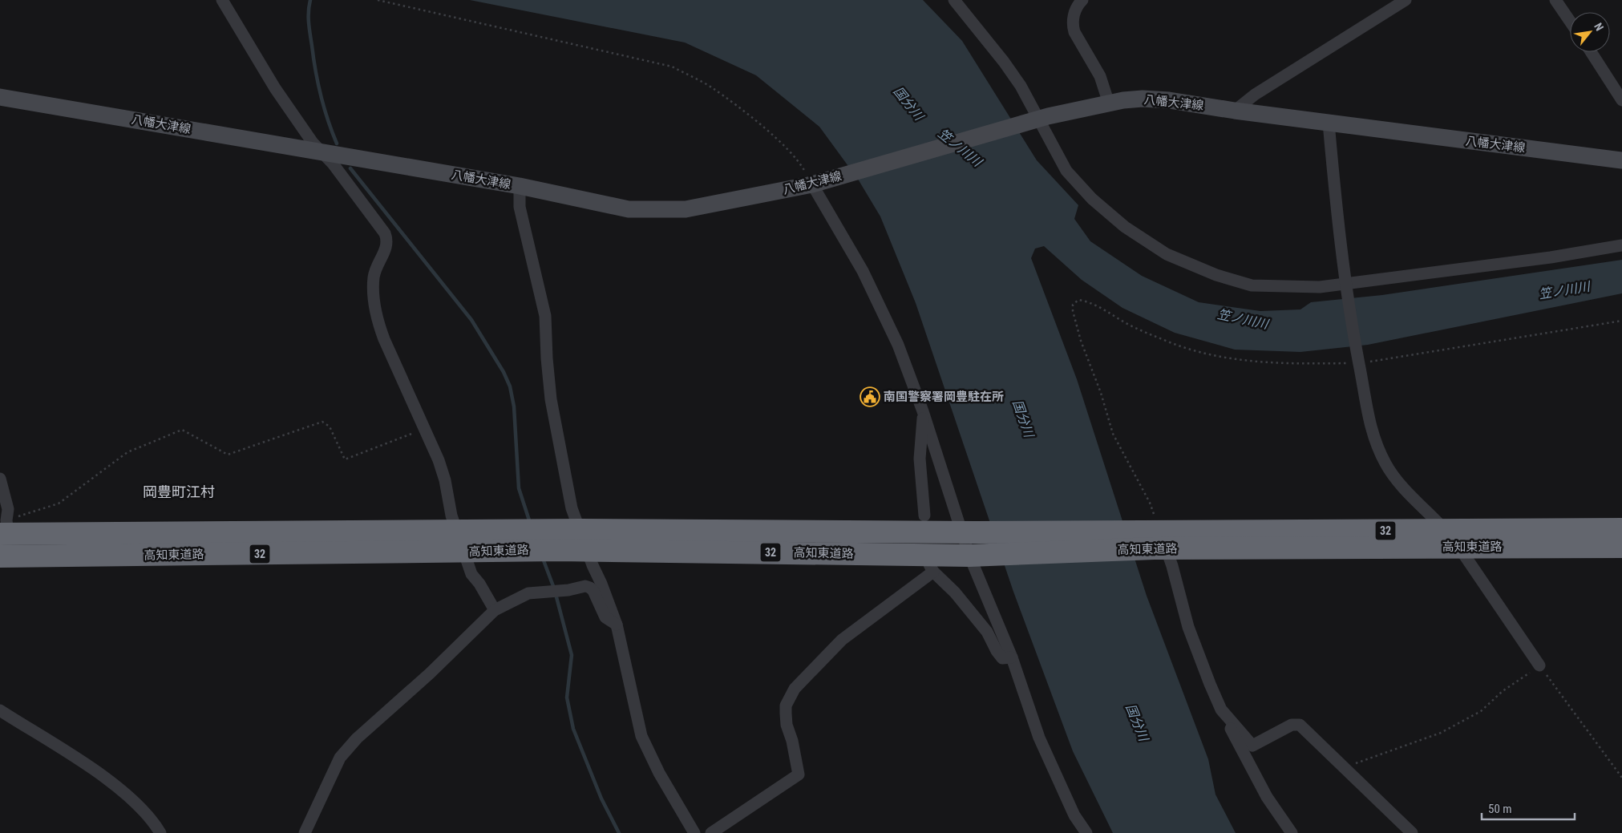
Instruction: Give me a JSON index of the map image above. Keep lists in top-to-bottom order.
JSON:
{
  "streets": {
    "highway": ["32", "高知東道路"],
    "main road": ["八幡大津線"]
  },
  "districts": ["岡豊町江村"],
  "water": ["国分川", "笠ノ川川"],
  "places": {
    "public building": ["南国警察署岡豊駐在所"]
  },
  "scale_bar": "50 m",
  "north": "top right"
}
